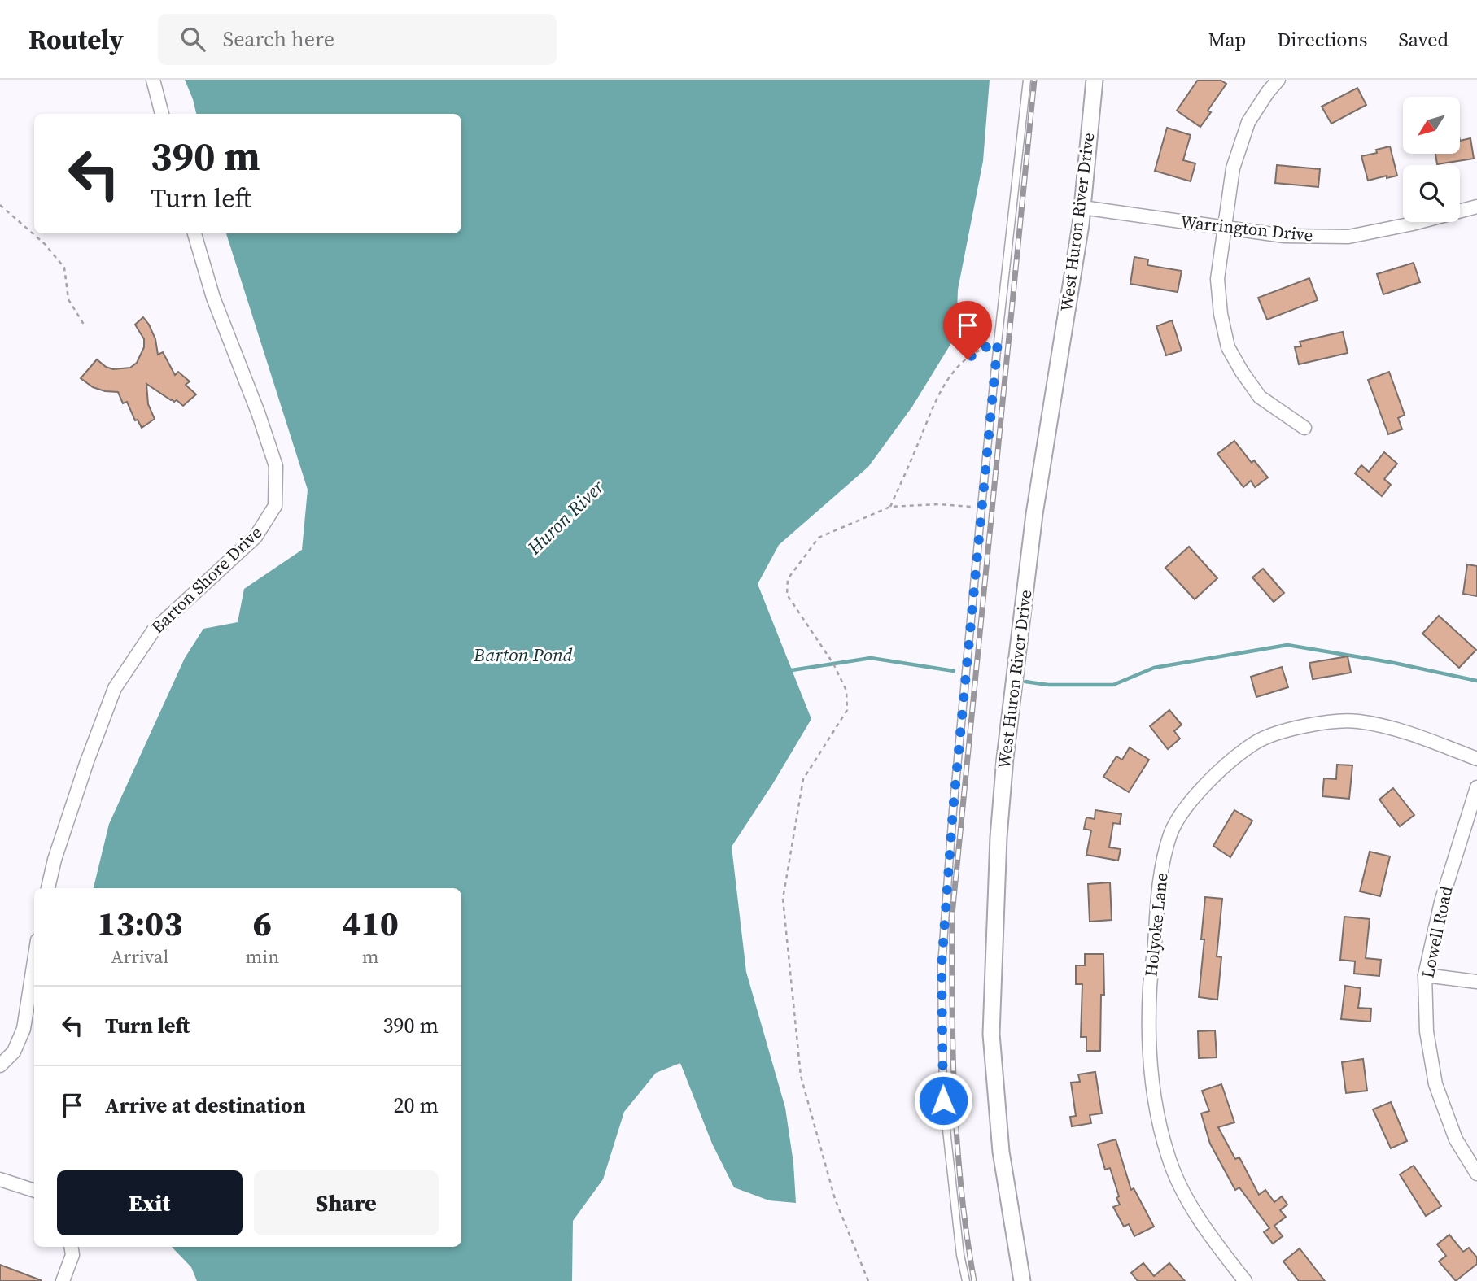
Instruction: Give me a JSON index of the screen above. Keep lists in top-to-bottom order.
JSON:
{
  "streets": {
    "street": [
      "West Huron River Drive",
      "Warrington Drive",
      "Barton Shore Drive",
      "Holyoke Lane",
      "Lowell Road"
    ]
  },
  "crossings": [
    ["West Huron River Drive", "Warrington Drive"]
  ],
  "water": ["Huron River", "Barton Pond"],
  "north": "bottom left",
  "page": {
    "header": "Routely",
    "search": "Search here",
    "nav": ["Map", "Directions", "Saved"],
    "turn": ["390 m", "Turn left"],
    "eta": [
      "13:03",
      "Arrival",
      "6",
      "min",
      "410",
      "m"
    ],
    "list": [
      {
        "name": "Turn left",
        "value": "390 m"
      },
      {
        "name": "Arrive at destination",
        "value": "20 m"
      }
    ],
    "buttons": ["Exit", "Share"]
  }
}
